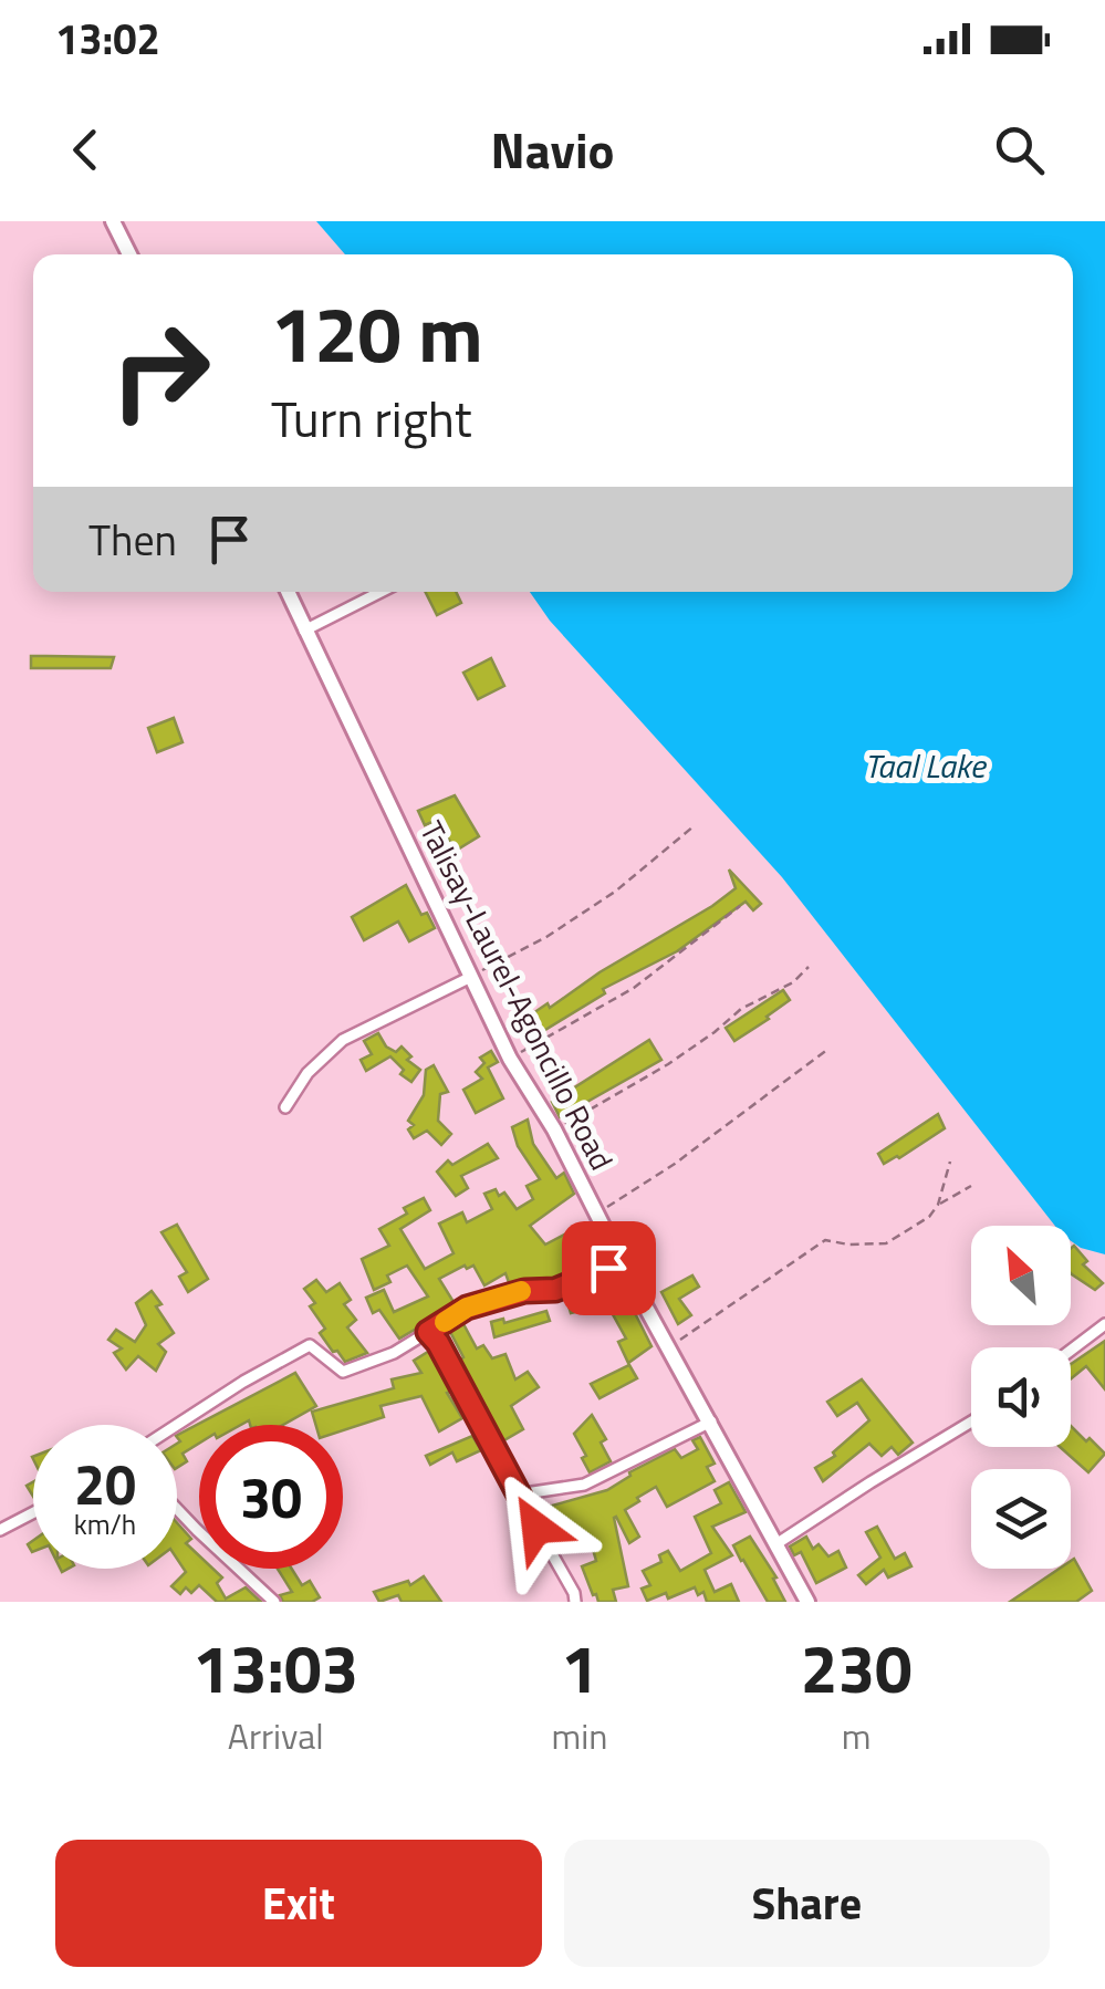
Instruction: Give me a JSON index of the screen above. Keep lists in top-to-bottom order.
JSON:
{
  "streets": {
    "main road": ["Talisay-Laurel-Agoncillo Road"]
  },
  "water": ["Taal Lake"],
  "north": "top left",
  "page": {
    "status": "13:02",
    "header": "Navio",
    "turn": ["120 m", "Turn right"],
    "then": "Then",
    "speed": "20 km/h",
    "limit": "30",
    "eta": [
      "13:03",
      "Arrival",
      "1",
      "min",
      "230",
      "m"
    ],
    "buttons": ["Exit", "Share"]
  }
}
